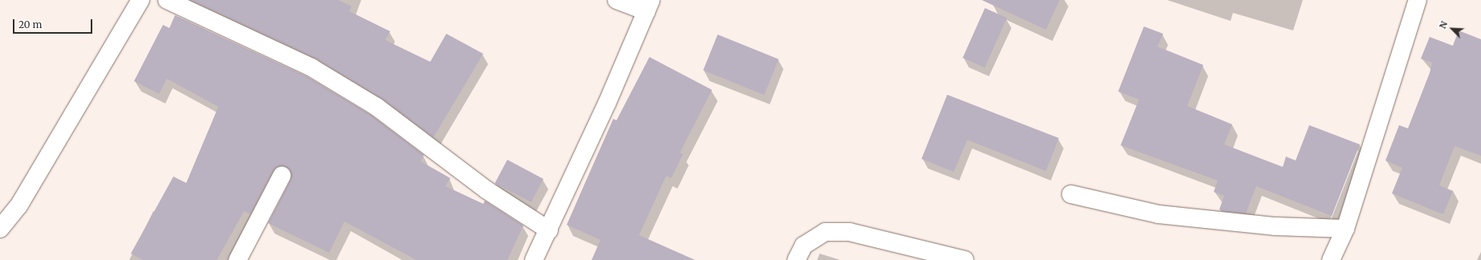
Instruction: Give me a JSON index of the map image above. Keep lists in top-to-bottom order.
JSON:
{
  "scale_bar": "20 m",
  "north": "top left"
}
